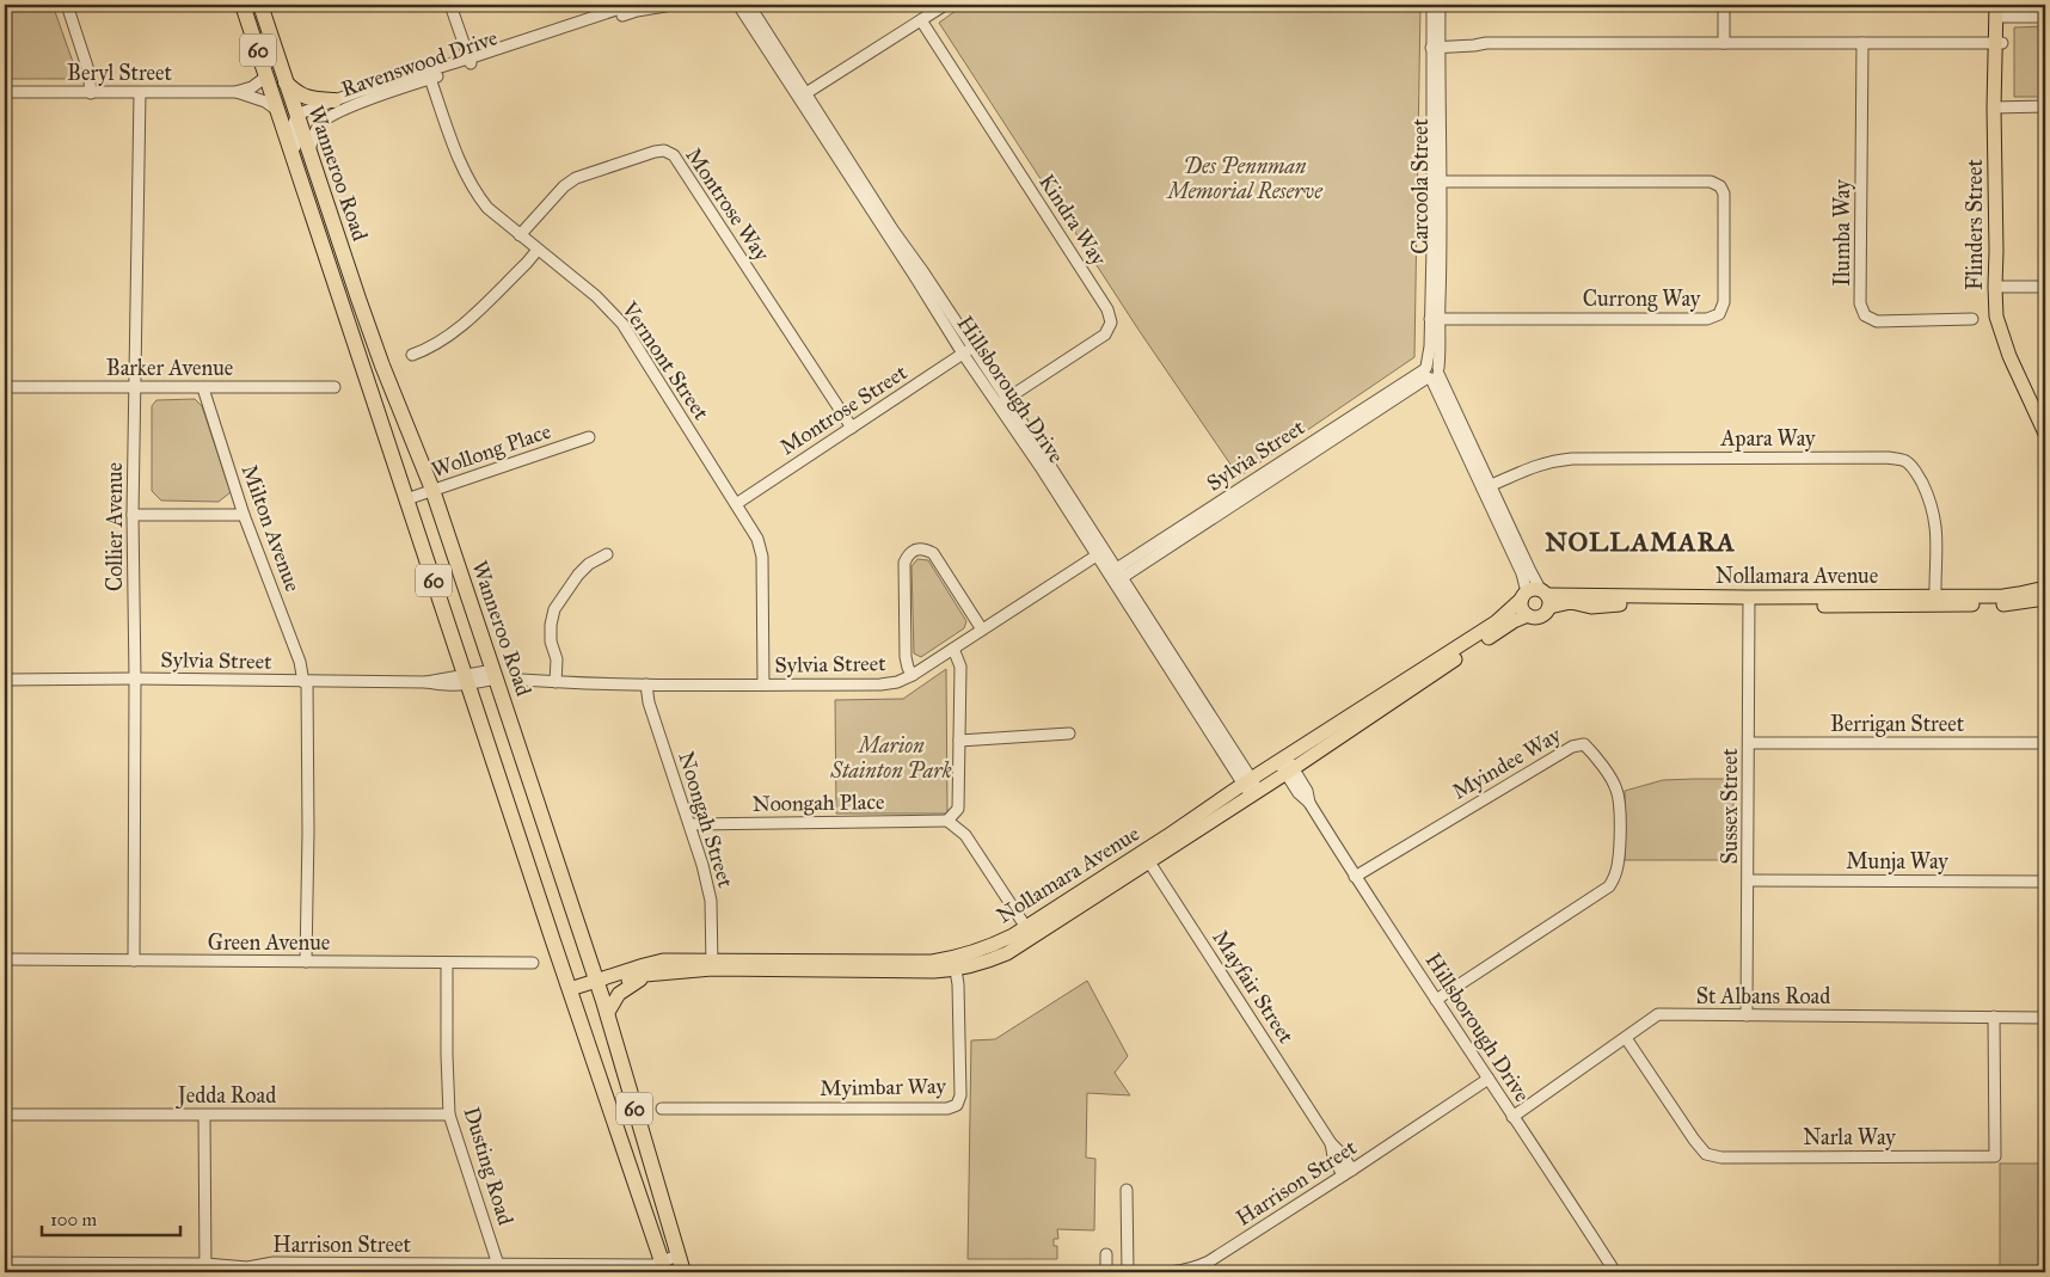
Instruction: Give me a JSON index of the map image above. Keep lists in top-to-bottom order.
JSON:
{
  "streets": {
    "highway": ["60", "Wanneroo Road"],
    "main road": ["Flinders Street", "Nollamara Avenue"],
    "street": [
      "Ravenswood Drive",
      "Beryl Street",
      "Carcoola Street",
      "Montrose Way",
      "Kindra Way",
      "Ilumba Way",
      "Currong Way",
      "Vermont Street",
      "Barker Avenue",
      "Hillsborough Drive",
      "Montrose Street",
      "Apara Way",
      "Wollong Place",
      "Sylvia Street",
      "Collier Avenue",
      "Milton Avenue",
      "Berrigan Street",
      "Myindee Way",
      "Noongah Place",
      "Sussex Street",
      "Noongah Street",
      "Munja Way",
      "Green Avenue",
      "Mayfair Street",
      "St Albans Road",
      "Myimbar Way",
      "Jedda Road",
      "Narla Way",
      "Dusting Road",
      "Harrison Street"
    ]
  },
  "crossings": [
    ["Ravenswood Drive", "Wanneroo Road"],
    ["Ravenswood Drive", "Vermont Street"],
    ["Beryl Street", "Wanneroo Road"],
    ["Beryl Street", "Collier Avenue"],
    ["Wanneroo Road", "Wollong Place"],
    ["Wanneroo Road", "Sylvia Street"],
    ["Wanneroo Road", "Nollamara Avenue"],
    ["Wanneroo Road", "Harrison Street"],
    ["Carcoola Street", "Currong Way"],
    ["Carcoola Street", "Apara Way"],
    ["Carcoola Street", "Sylvia Street"],
    ["Carcoola Street", "Nollamara Avenue"],
    ["Montrose Way", "Vermont Street"],
    ["Montrose Way", "Montrose Street"],
    ["Kindra Way", "Hillsborough Drive"],
    ["Vermont Street", "Montrose Street"],
    ["Vermont Street", "Sylvia Street"],
    ["Barker Avenue", "Collier Avenue"],
    ["Barker Avenue", "Milton Avenue"],
    ["Hillsborough Drive", "Montrose Street"],
    ["Hillsborough Drive", "Sylvia Street"],
    ["Hillsborough Drive", "Nollamara Avenue"],
    ["Hillsborough Drive", "Myindee Way"],
    ["Hillsborough Drive", "St Albans Road"],
    ["Hillsborough Drive", "Harrison Street"],
    ["Apara Way", "Nollamara Avenue"],
    ["Sylvia Street", "Collier Avenue"],
    ["Sylvia Street", "Milton Avenue"],
    ["Sylvia Street", "Noongah Street"],
    ["Collier Avenue", "Green Avenue"],
    ["Milton Avenue", "Green Avenue"],
    ["Nollamara Avenue", "Sussex Street"],
    ["Nollamara Avenue", "Noongah Street"],
    ["Nollamara Avenue", "Mayfair Street"],
    ["Nollamara Avenue", "Myimbar Way"],
    ["Berrigan Street", "Sussex Street"],
    ["Noongah Place", "Noongah Street"],
    ["Sussex Street", "Munja Way"],
    ["Sussex Street", "St Albans Road"],
    ["Green Avenue", "Dusting Road"],
    ["Mayfair Street", "Harrison Street"],
    ["St Albans Road", "Narla Way"],
    ["Jedda Road", "Dusting Road"],
    ["Dusting Road", "Harrison Street"]
  ],
  "districts": ["NOLLAMARA"],
  "parks": ["Des Pennman Memorial Reserve", "Marion Stainton Park"],
  "scale_bar": "100 m"
}
